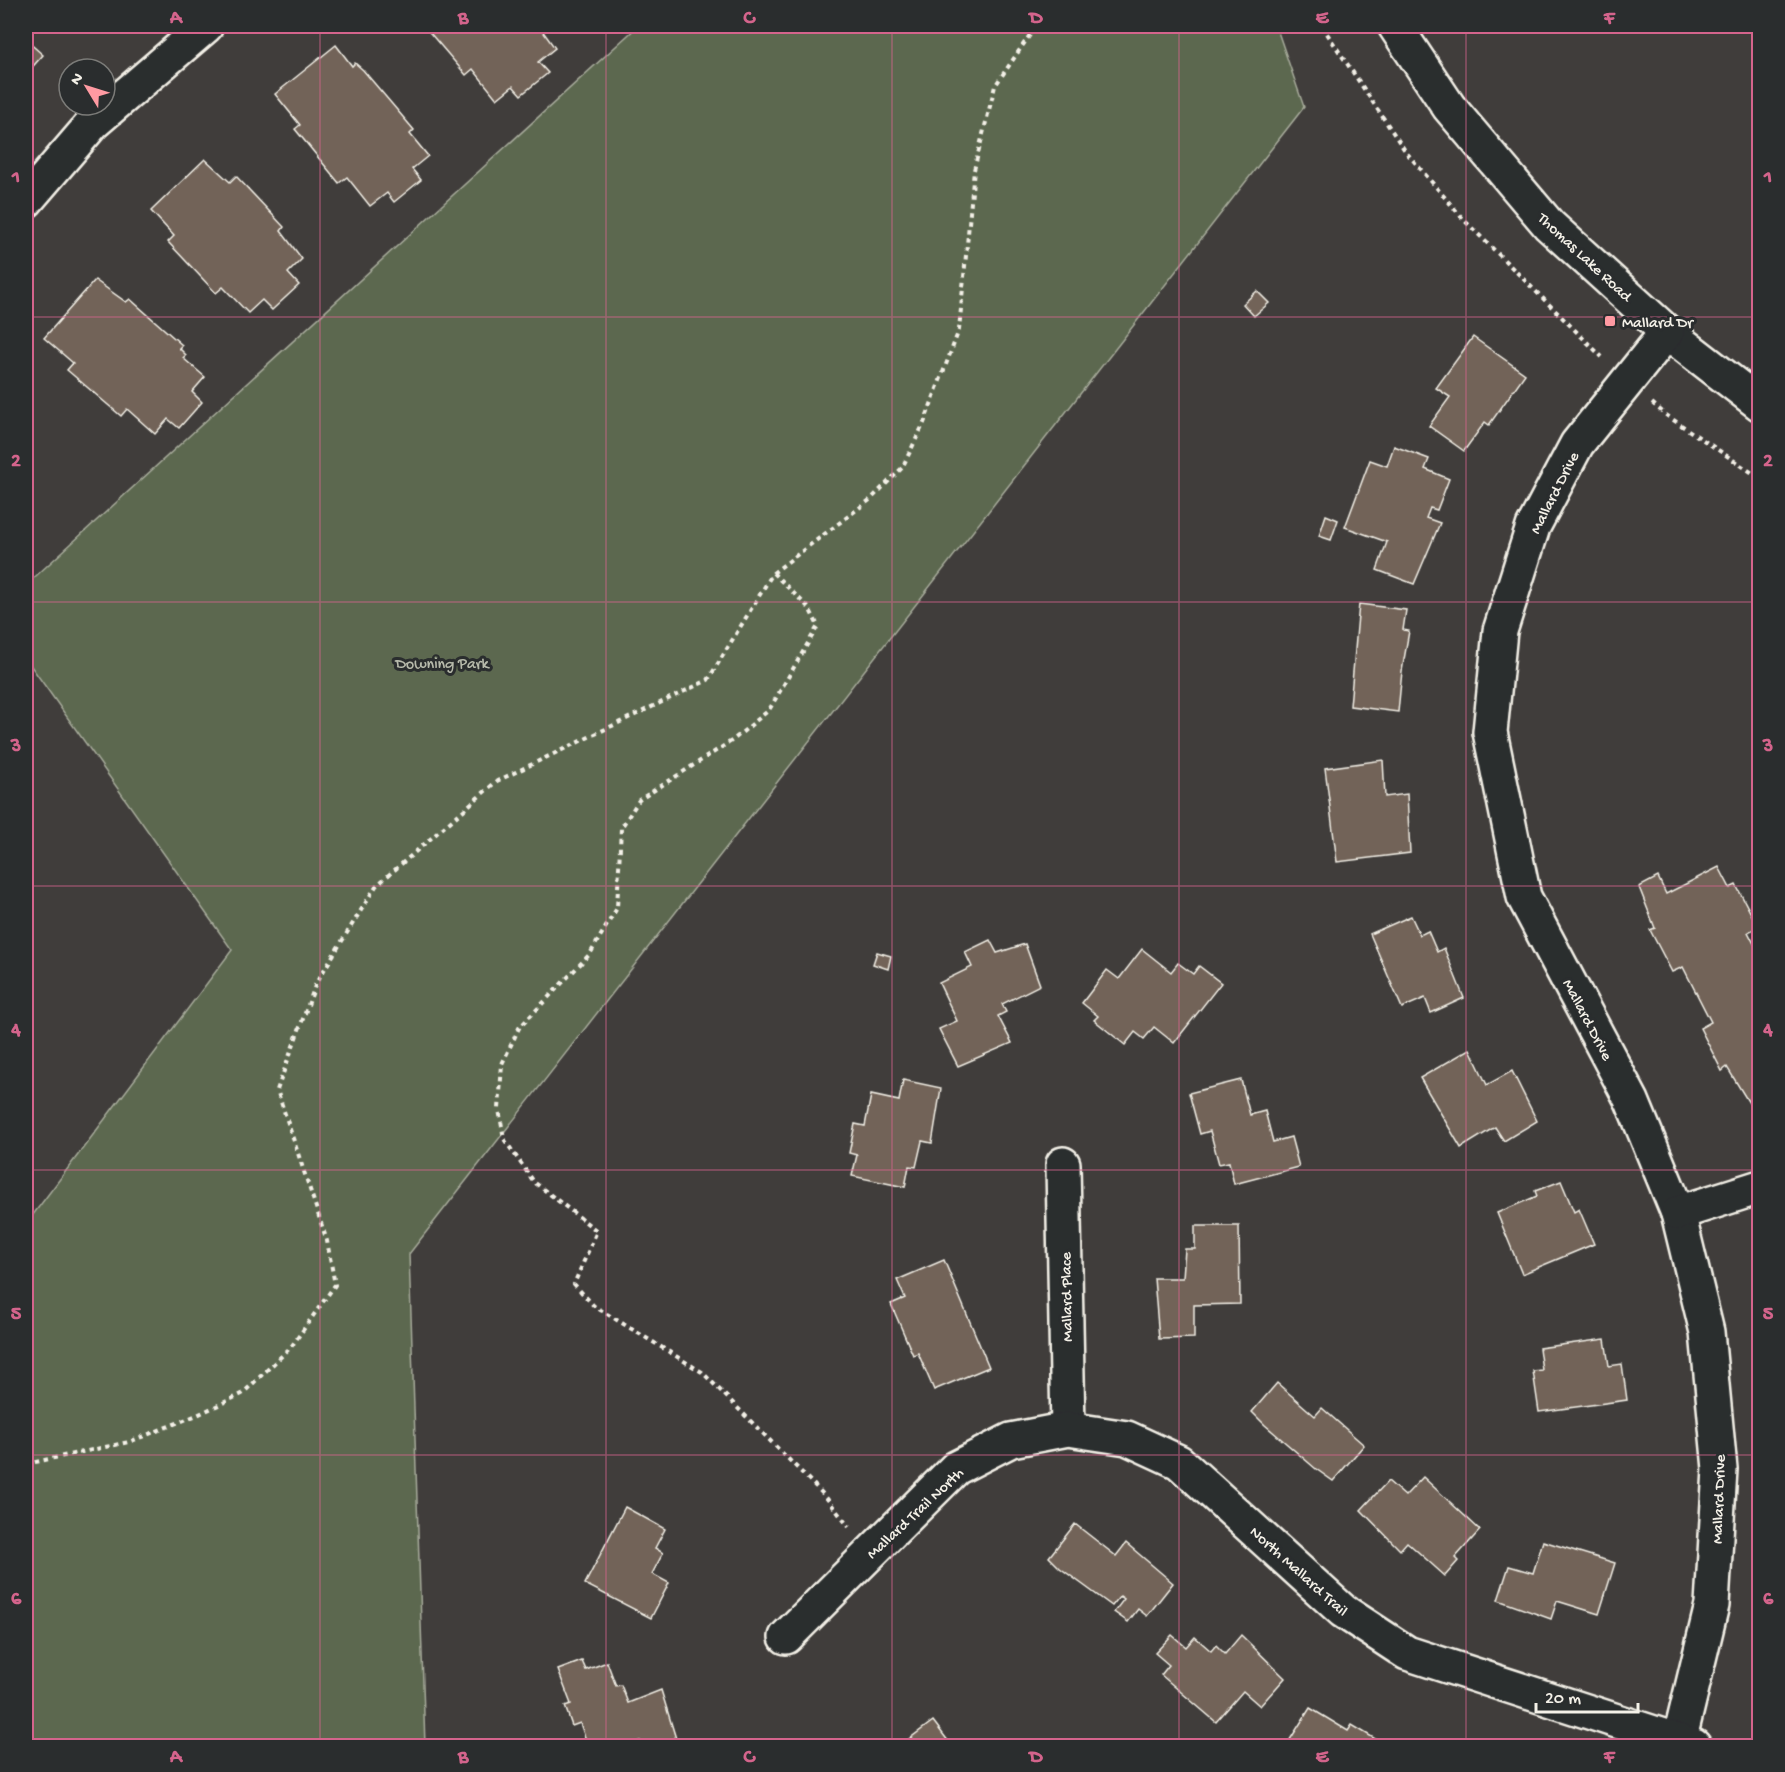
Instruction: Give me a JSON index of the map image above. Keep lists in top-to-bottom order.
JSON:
{
  "streets": {
    "street": [
      "Thomas Lake Road",
      "Mallard Drive",
      "Mallard Place",
      "Mallard Trail North",
      "North Mallard Trail"
    ]
  },
  "crossings": [
    ["Thomas Lake Road", "Mallard Drive"],
    ["Mallard Drive", "North Mallard Trail"],
    ["Mallard Place", "Mallard Trail North"],
    ["Mallard Place", "North Mallard Trail"],
    ["Mallard Trail North", "North Mallard Trail"]
  ],
  "parks": ["Downing Park"],
  "places": {
    "transit": ["Mallard Dr"]
  },
  "scale_bar": "20 m",
  "north": "top left",
  "grid": {
    "columns": [
      "A",
      "B",
      "C",
      "D",
      "E",
      "F"
    ],
    "rows": [
      "1",
      "2",
      "3",
      "4",
      "5",
      "6"
    ]
  }
}
